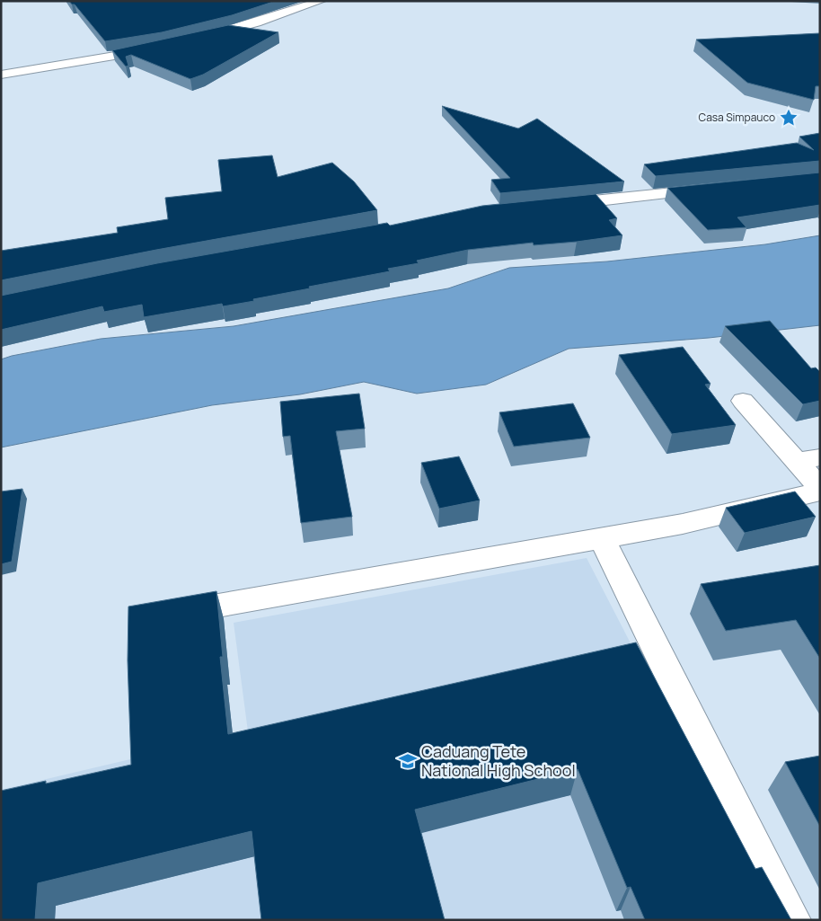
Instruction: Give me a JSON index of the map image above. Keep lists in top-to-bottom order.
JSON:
{
  "places": {
    "place": ["Casa Simpauco"],
    "school or university": ["Caduang Tete National High School"]
  }
}
